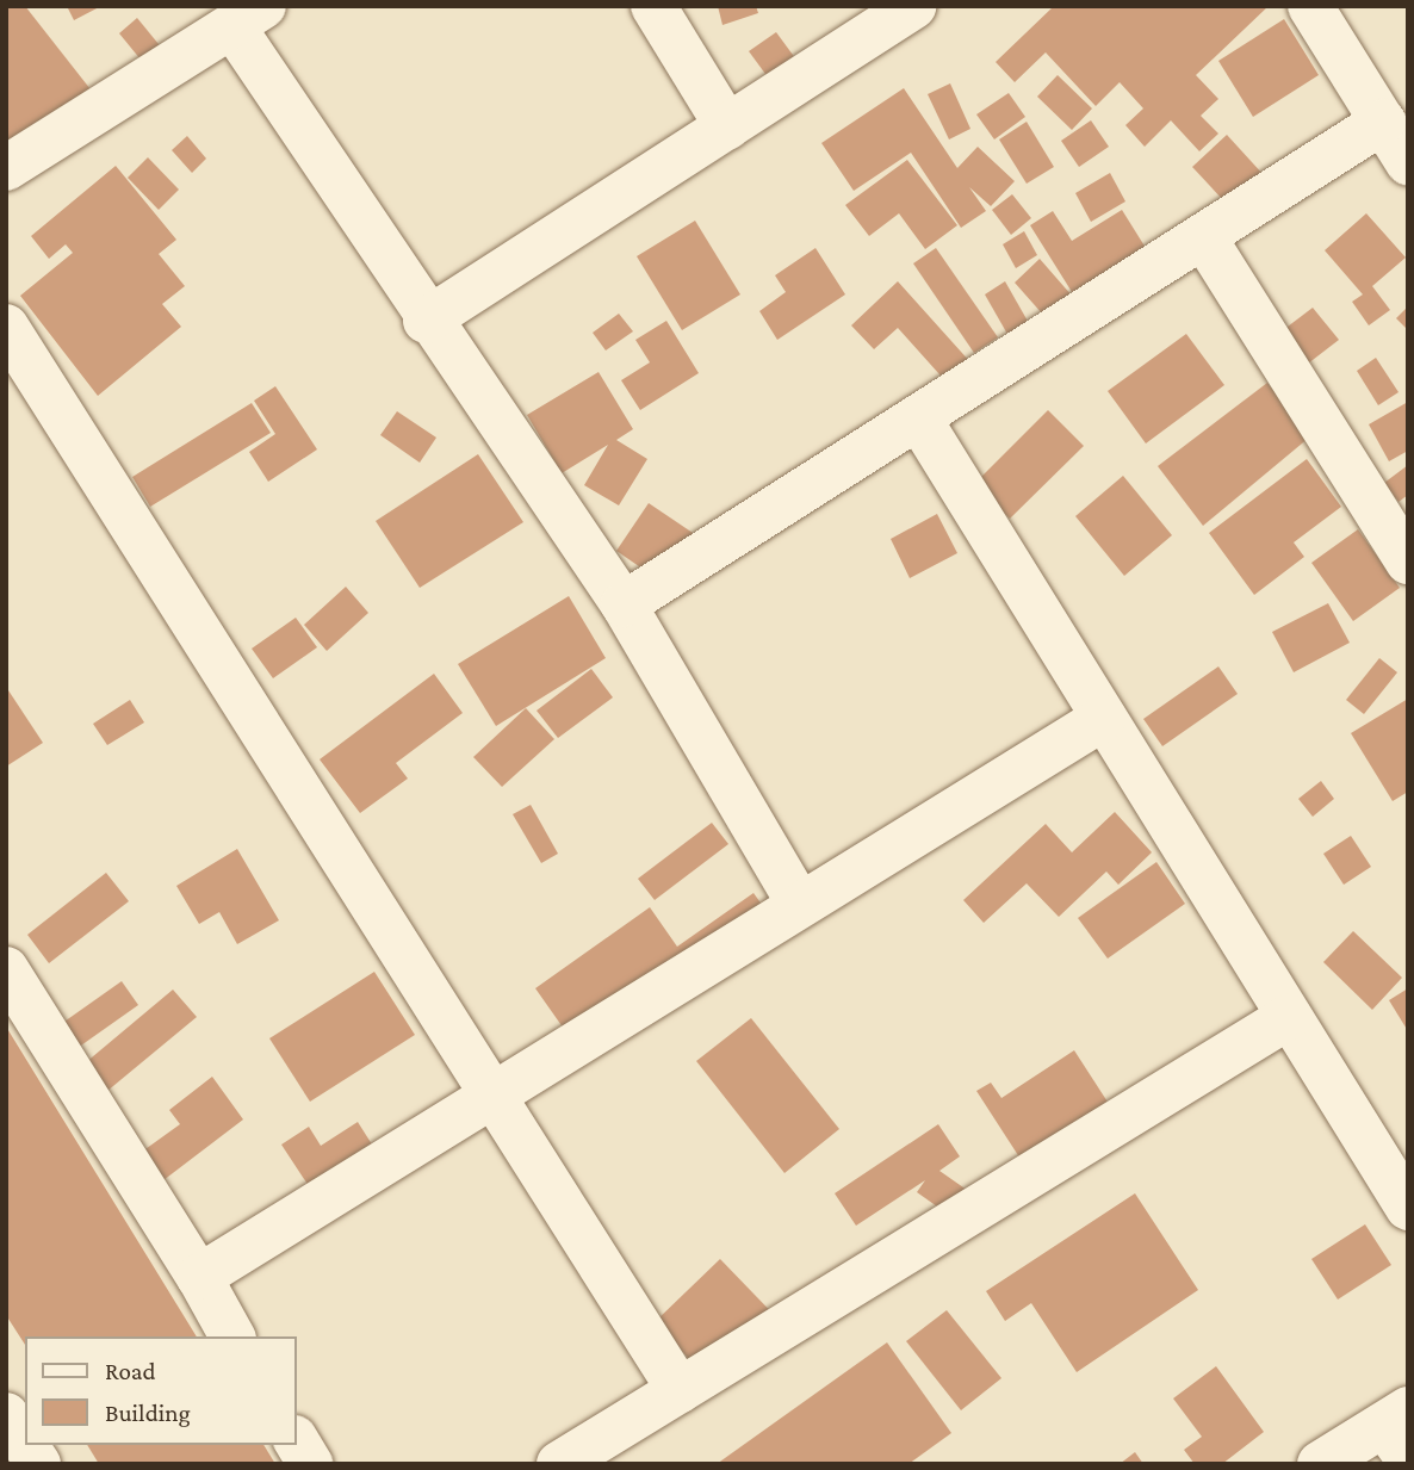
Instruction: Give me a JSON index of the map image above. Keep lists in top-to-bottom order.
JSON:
{
  "legend": ["Road", "Building"]
}
